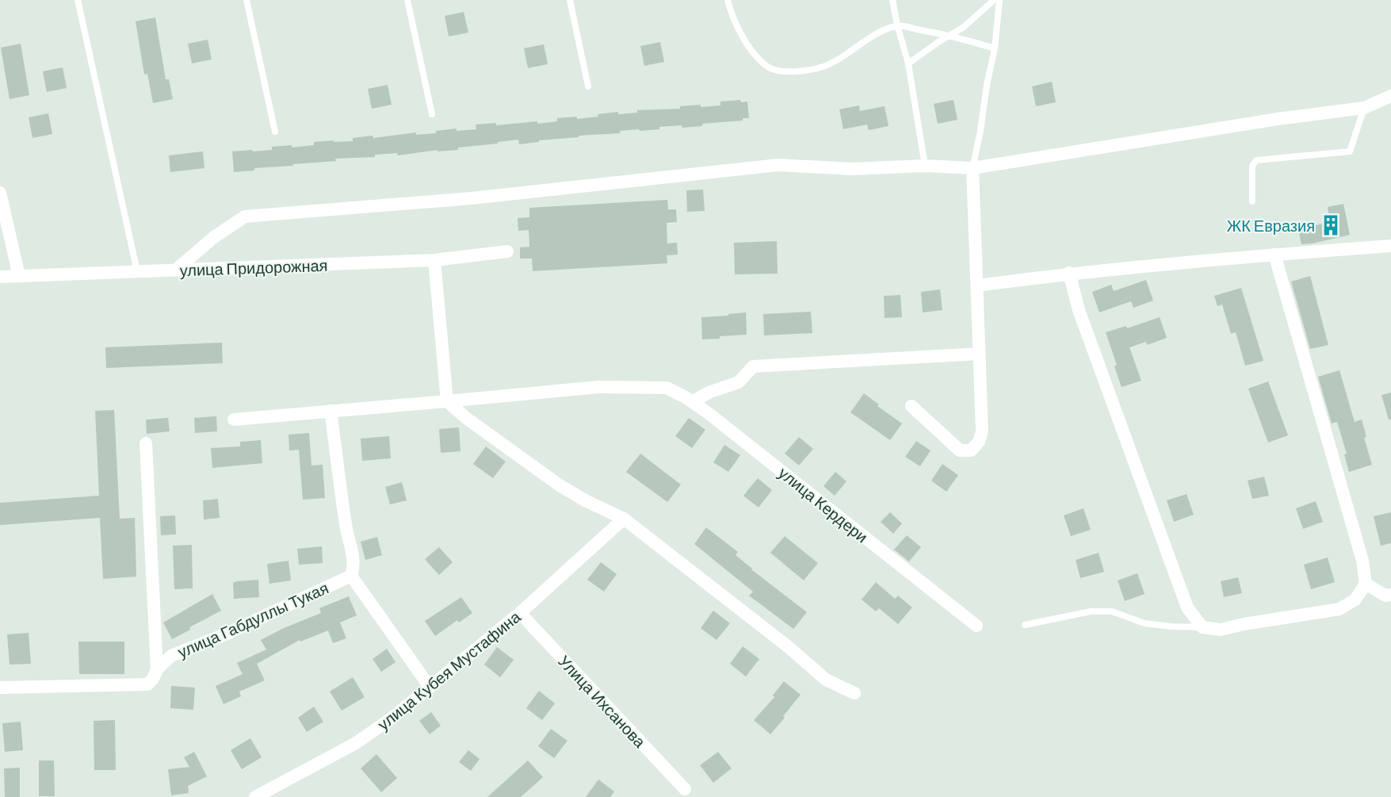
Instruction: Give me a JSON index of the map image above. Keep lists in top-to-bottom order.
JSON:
{
  "streets": {
    "street": [
      "улица Придорожная",
      "улица Кердери",
      "улица Габдуллы Тукая",
      "улица Кубея Мустафина",
      "Улица Ихсанова"
    ]
  },
  "crossings": [
    ["улица Кубея Мустафина", "Улица Ихсанова"]
  ],
  "places": {
    "building": ["ЖК Евразия"]
  }
}
